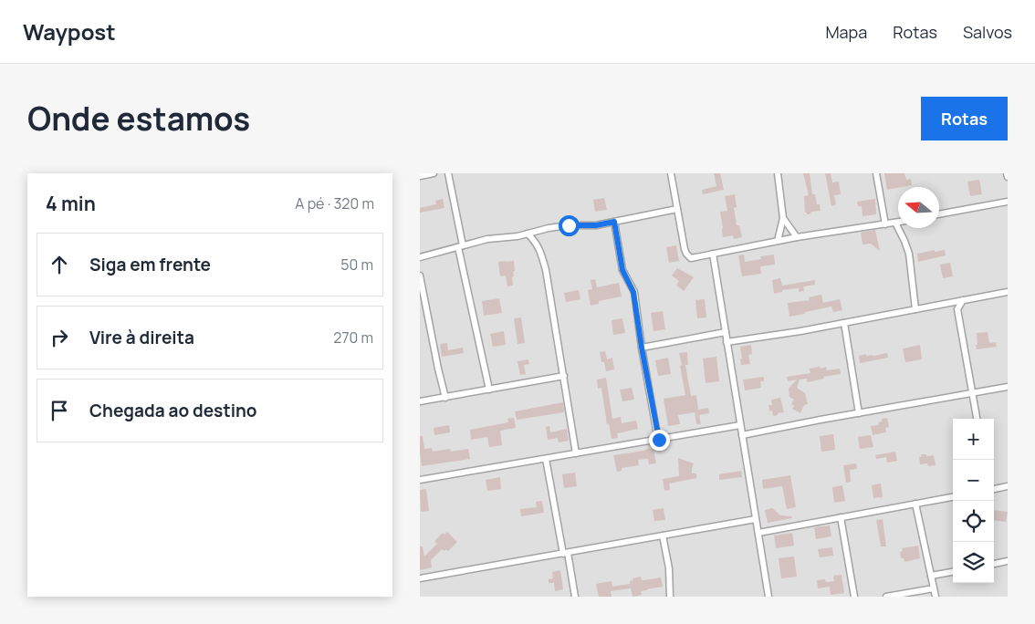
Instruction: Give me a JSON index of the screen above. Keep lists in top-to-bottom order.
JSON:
{
  "north": "left",
  "page": {
    "header": "Waypost",
    "nav": ["Mapa", "Rotas", "Salvos"],
    "title": "Onde estamos",
    "buttons": "Rotas",
    "heading": ["4 min", "A pé · 320 m"],
    "list": [
      ["Siga em frente", "50 m"],
      ["Vire à direita", "270 m"],
      "Chegada ao destino"
    ],
    "map_buttons": ["+", "−"]
  }
}
